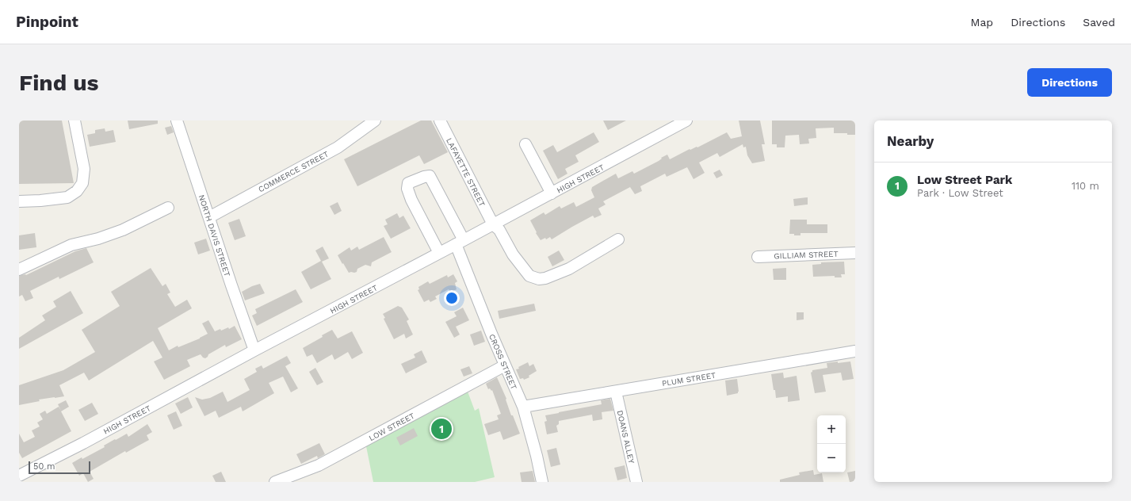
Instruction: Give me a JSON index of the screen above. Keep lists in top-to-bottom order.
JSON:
{
  "streets": {
    "street": [
      "COMMERCE STREET",
      "LAFAYETTE STREET",
      "HIGH STREET",
      "NORTH DAVIS STREET",
      "GILLIAM STREET",
      "CROSS STREET",
      "PLUM STREET",
      "LOW STREET",
      "DOANS ALLEY"
    ]
  },
  "crossings": [
    ["COMMERCE STREET", "NORTH DAVIS STREET"],
    ["LAFAYETTE STREET", "HIGH STREET"],
    ["HIGH STREET", "NORTH DAVIS STREET"],
    ["HIGH STREET", "CROSS STREET"],
    ["CROSS STREET", "PLUM STREET"],
    ["CROSS STREET", "LOW STREET"],
    ["PLUM STREET", "DOANS ALLEY"]
  ],
  "scale_bar": "50 m",
  "page": {
    "header": "Pinpoint",
    "nav": ["Map", "Directions", "Saved"],
    "buttons": "Directions",
    "title": "Find us",
    "heading": "Nearby",
    "list": [
      {
        "mark": "1",
        "name": "Low Street Park",
        "note": "Park · Low Street",
        "value": "110 m"
      }
    ],
    "map_buttons": ["+", "−"],
    "pins": "1",
    "scale": "50 m"
  }
}
